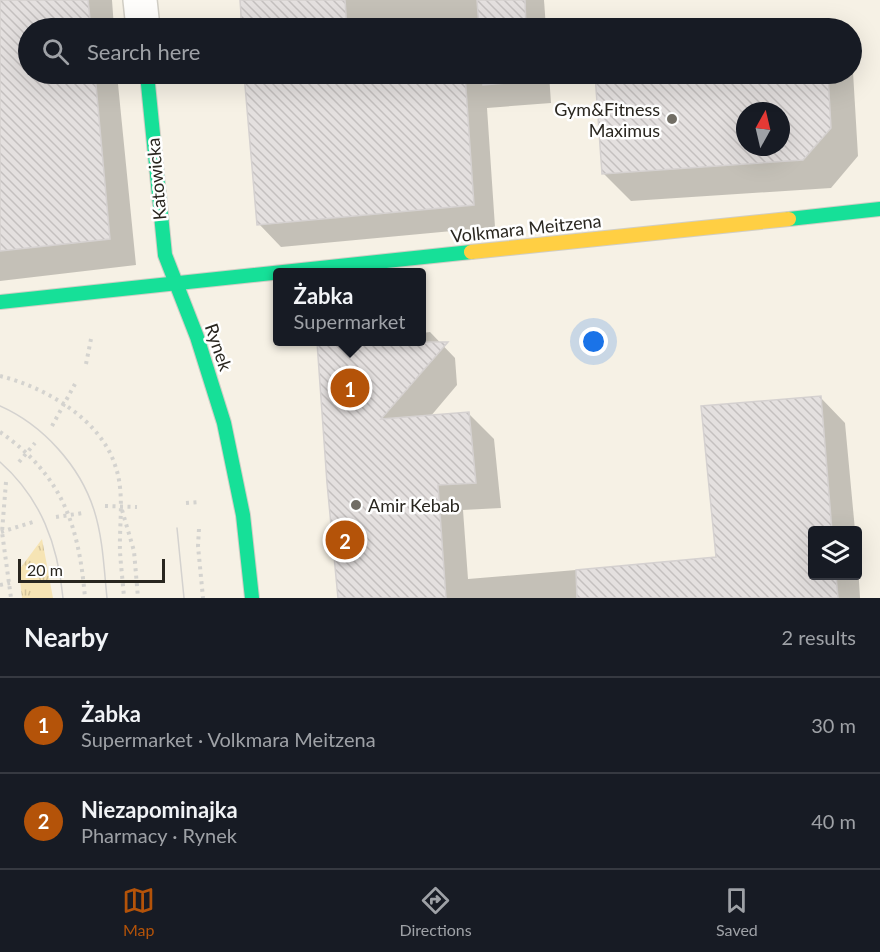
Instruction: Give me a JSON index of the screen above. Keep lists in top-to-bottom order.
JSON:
{
  "streets": {
    "street": ["Katowicka", "Volkmara Meitzena", "Rynek"]
  },
  "crossings": [
    ["Katowicka", "Volkmara Meitzena"],
    ["Katowicka", "Rynek"],
    ["Volkmara Meitzena", "Rynek"]
  ],
  "places": ["Gym&Fitness Maximus", "Amir Kebab"],
  "scale_bar": "20 m",
  "north": "top",
  "page": {
    "search": "Search here",
    "popup": ["Żabka", "Supermarket"],
    "pins": ["1", "2"],
    "scale": "20 m",
    "heading": ["Nearby", "2 results"],
    "list": [
      {
        "mark": "1",
        "name": "Żabka",
        "note": "Supermarket · Volkmara Meitzena",
        "value": "30 m"
      },
      {
        "mark": "2",
        "name": "Niezapominajka",
        "note": "Pharmacy · Rynek",
        "value": "40 m"
      }
    ],
    "nav": ["Map", "Directions", "Saved"]
  }
}
